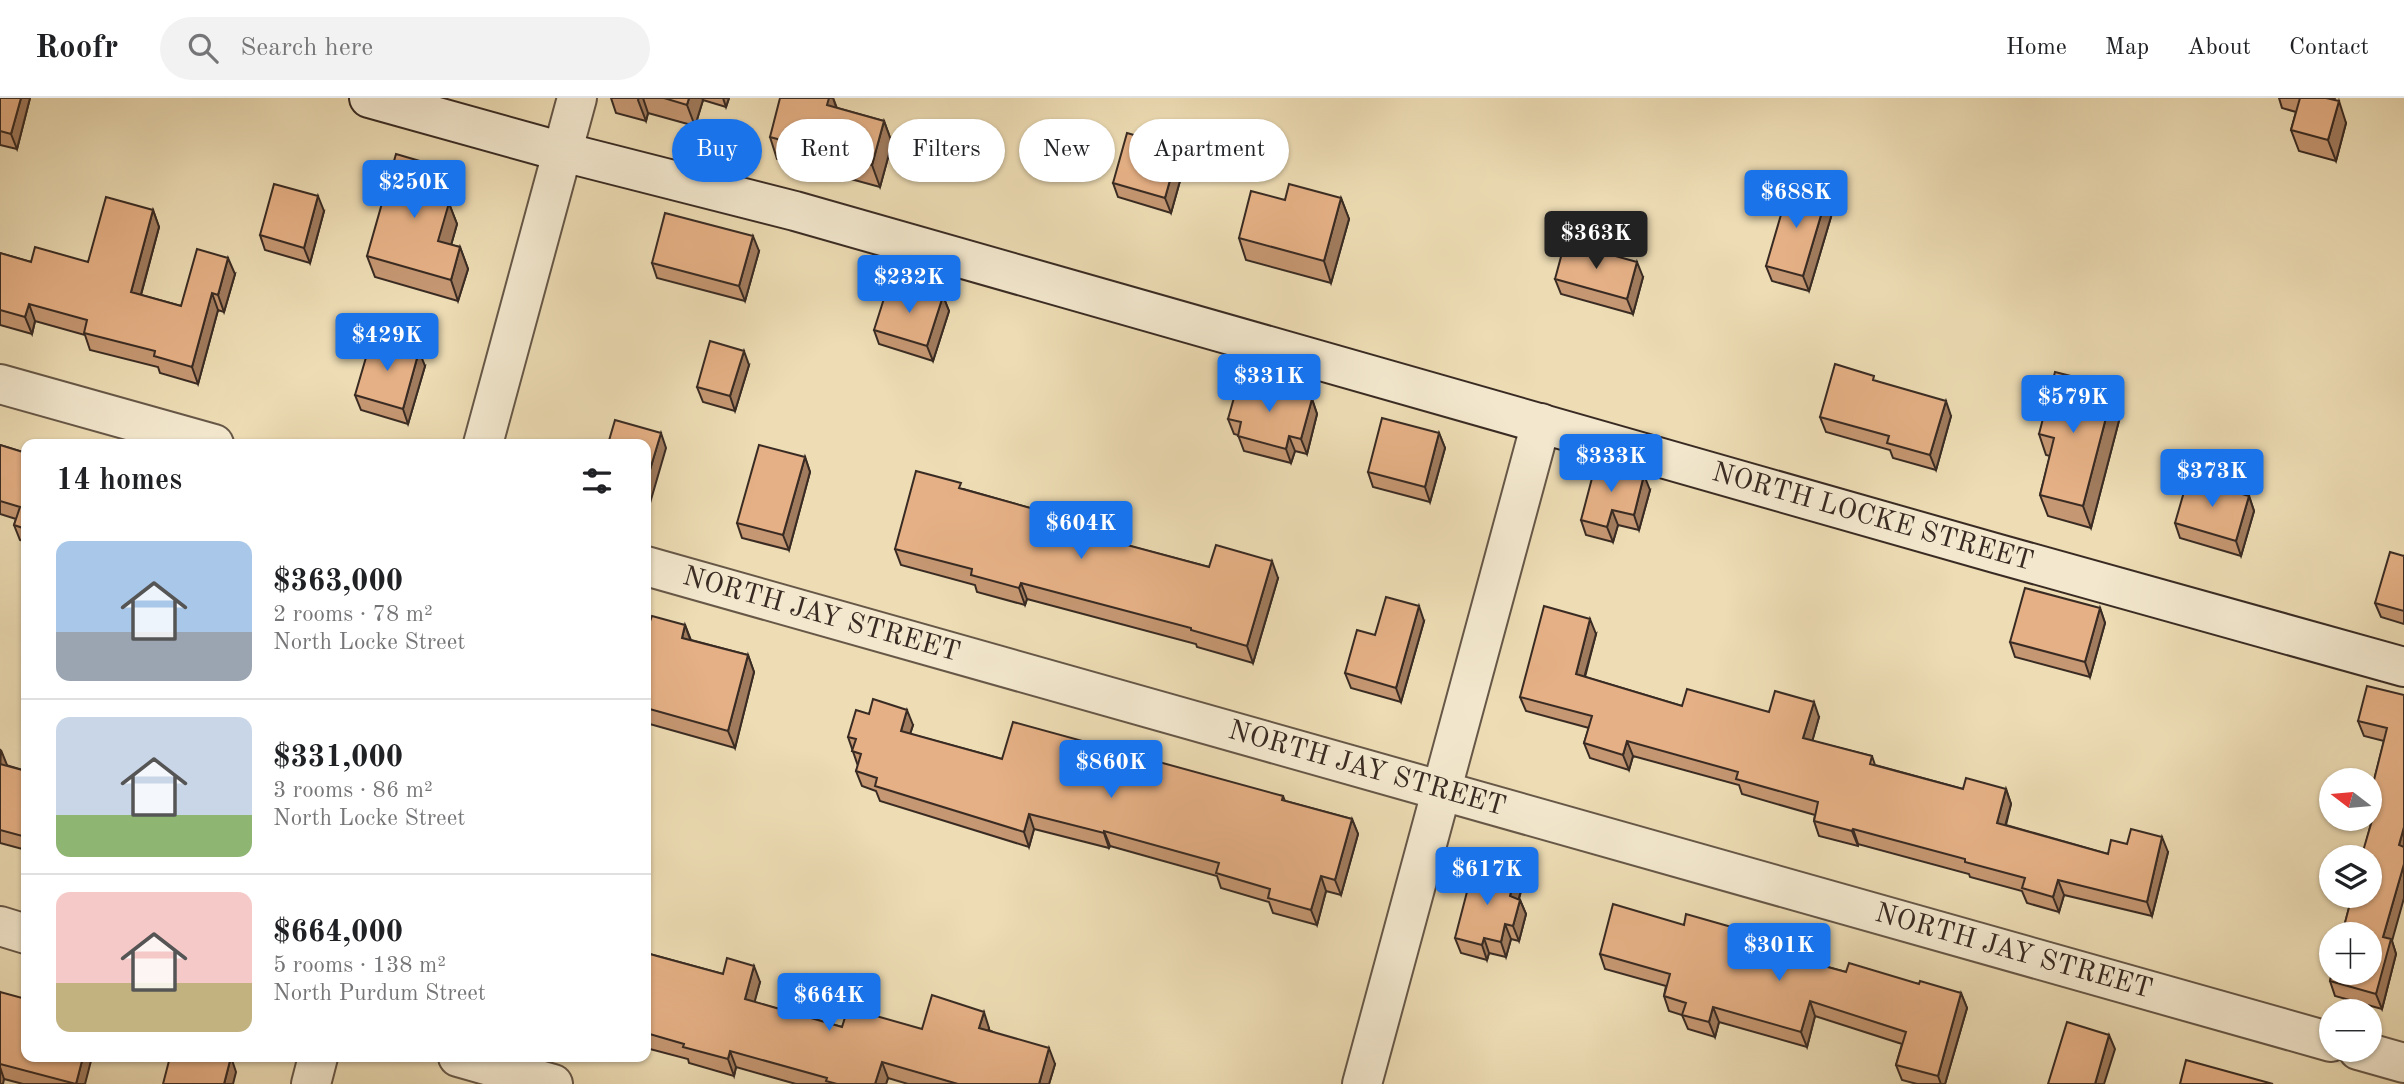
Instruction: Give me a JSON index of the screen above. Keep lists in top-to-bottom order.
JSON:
{
  "streets": {
    "street": ["NORTH LOCKE STREET", "NORTH JAY STREET"]
  },
  "north": "left",
  "page": {
    "header": "Roofr",
    "search": "Search here",
    "nav": [
      "Home",
      "Map",
      "About",
      "Contact"
    ],
    "chip": [
      "Buy",
      "Rent",
      "Filters",
      "New",
      "Apartment"
    ],
    "price": [
      "$250K",
      "$688K",
      "$363K",
      "$232K",
      "$429K",
      "$331K",
      "$579K",
      "$333K",
      "$373K",
      "$604K",
      "$860K",
      "$617K",
      "$301K",
      "$664K"
    ],
    "heading": "14 homes",
    "list": [
      {
        "name": "$363,000",
        "note": "2 rooms · 78 m² · North Locke Street"
      },
      {
        "name": "$331,000",
        "note": "3 rooms · 86 m² · North Locke Street"
      },
      {
        "name": "$664,000",
        "note": "5 rooms · 138 m² · North Purdum Street"
      }
    ],
    "map_buttons": ["+", "−"]
  }
}
